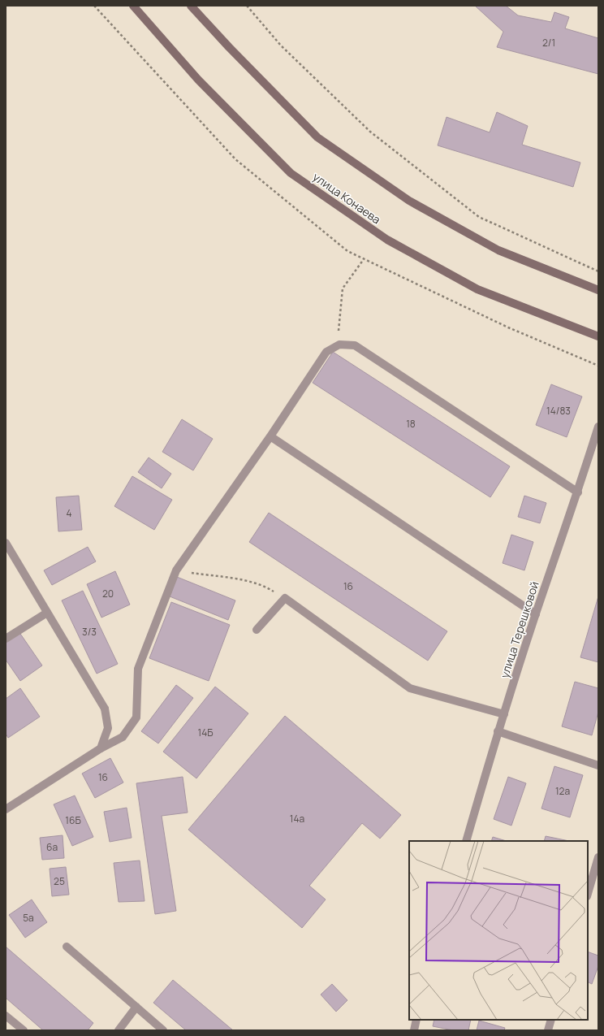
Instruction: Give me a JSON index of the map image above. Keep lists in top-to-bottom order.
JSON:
{
  "streets": {
    "main road": ["улица Конаева"],
    "street": ["улица Терешковой"]
  },
  "house_numbers": [
    "2/1",
    "14/83",
    "18",
    "4",
    "16",
    "20",
    "3/3",
    "14Б",
    "16",
    "12а",
    "14а",
    "16Б",
    "6а",
    "25",
    "5а"
  ]
}
